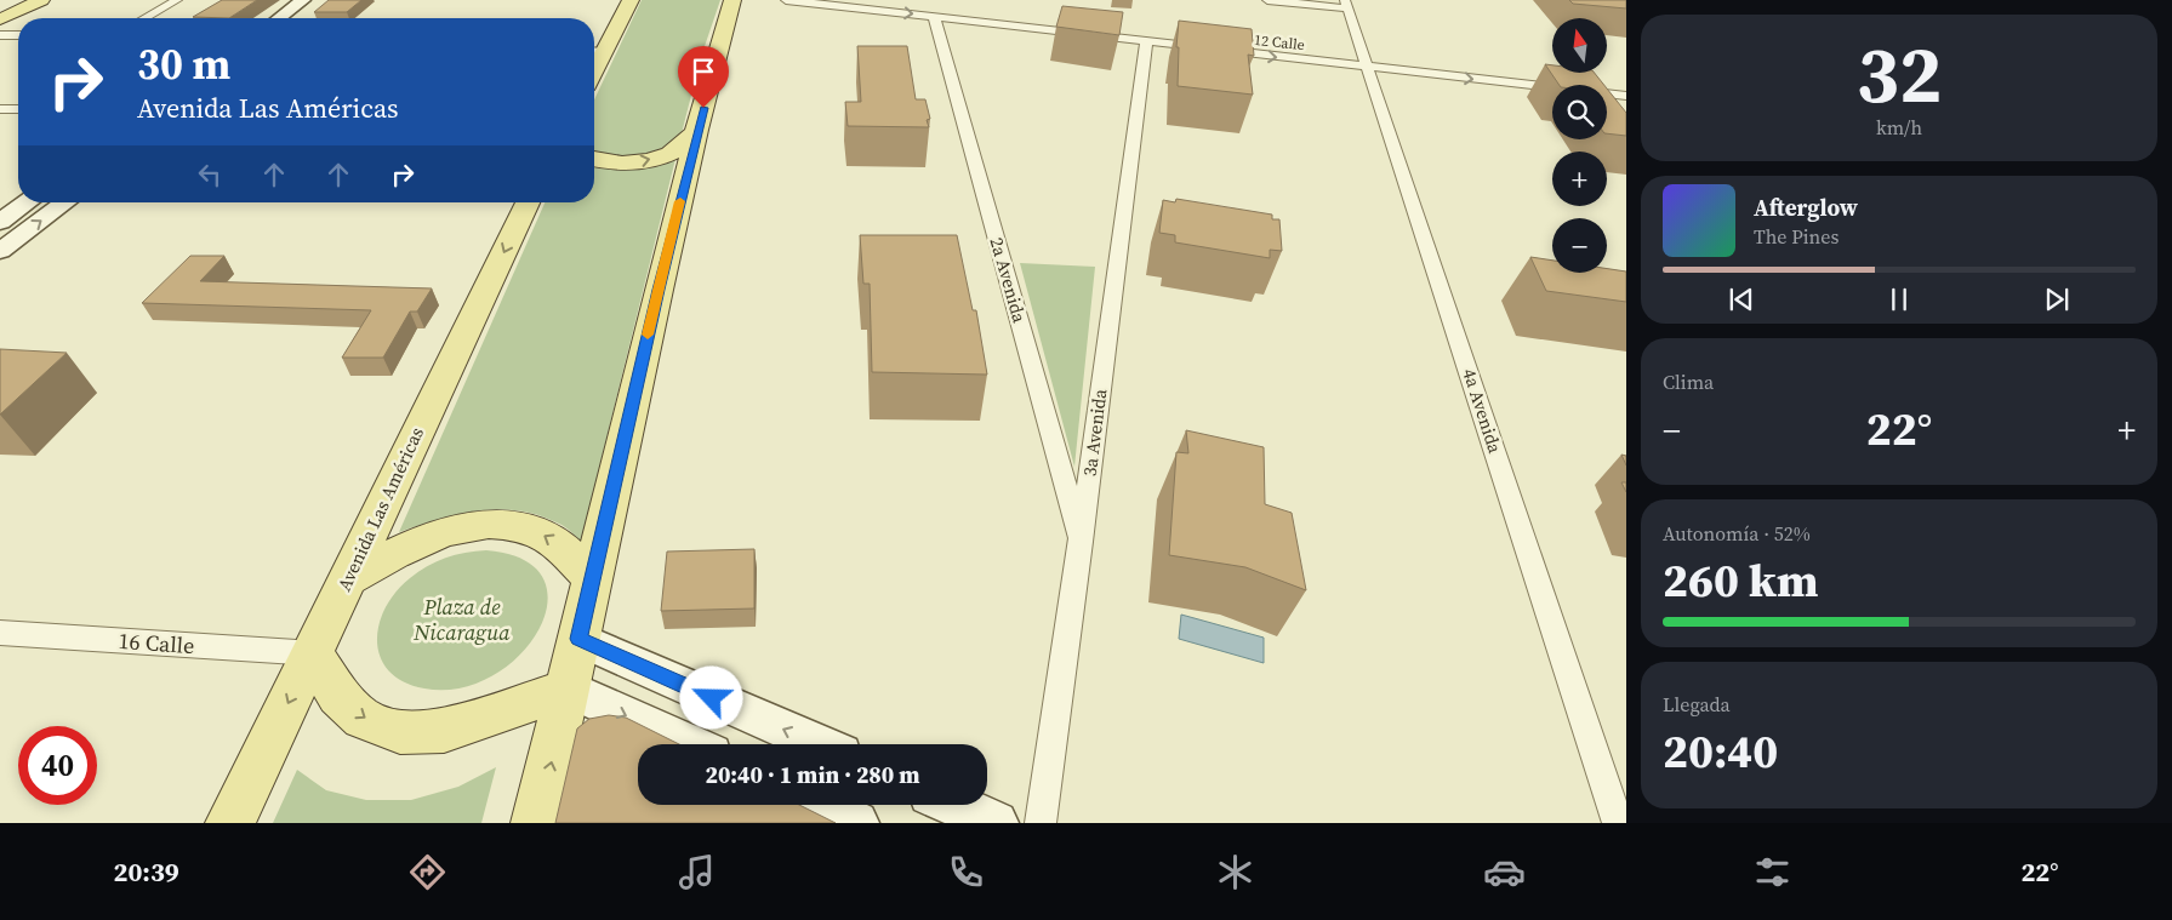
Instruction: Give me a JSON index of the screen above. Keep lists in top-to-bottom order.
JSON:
{
  "streets": {
    "main road": ["Avenida Las Américas"],
    "street": [
      "12 Calle",
      "2a Avenida",
      "4a Avenida",
      "3a Avenida",
      "16 Calle"
    ]
  },
  "crossings": [
    ["12 Calle", "2a Avenida"],
    ["12 Calle", "4a Avenida"],
    ["12 Calle", "3a Avenida"],
    ["2a Avenida", "3a Avenida"],
    ["Avenida Las Américas", "16 Calle"]
  ],
  "one_way": ["12 Calle"],
  "parks": ["Plaza de Nicaragua"],
  "north": "top",
  "page": {
    "tile": [
      ["32", "km/h"],
      "Clima",
      ["Autonomía · 52%", "260 km"],
      ["Llegada", "20:40"]
    ],
    "map_buttons": ["+", "−"],
    "turn": ["30 m", "Avenida Las Américas"],
    "song": ["Afterglow", "The Pines"],
    "heat": ["−", "22°", "+"],
    "limit": "40",
    "trip": "20:40 · 1 min · 280 m",
    "tabs": ["20:39", "22°"]
  }
}
